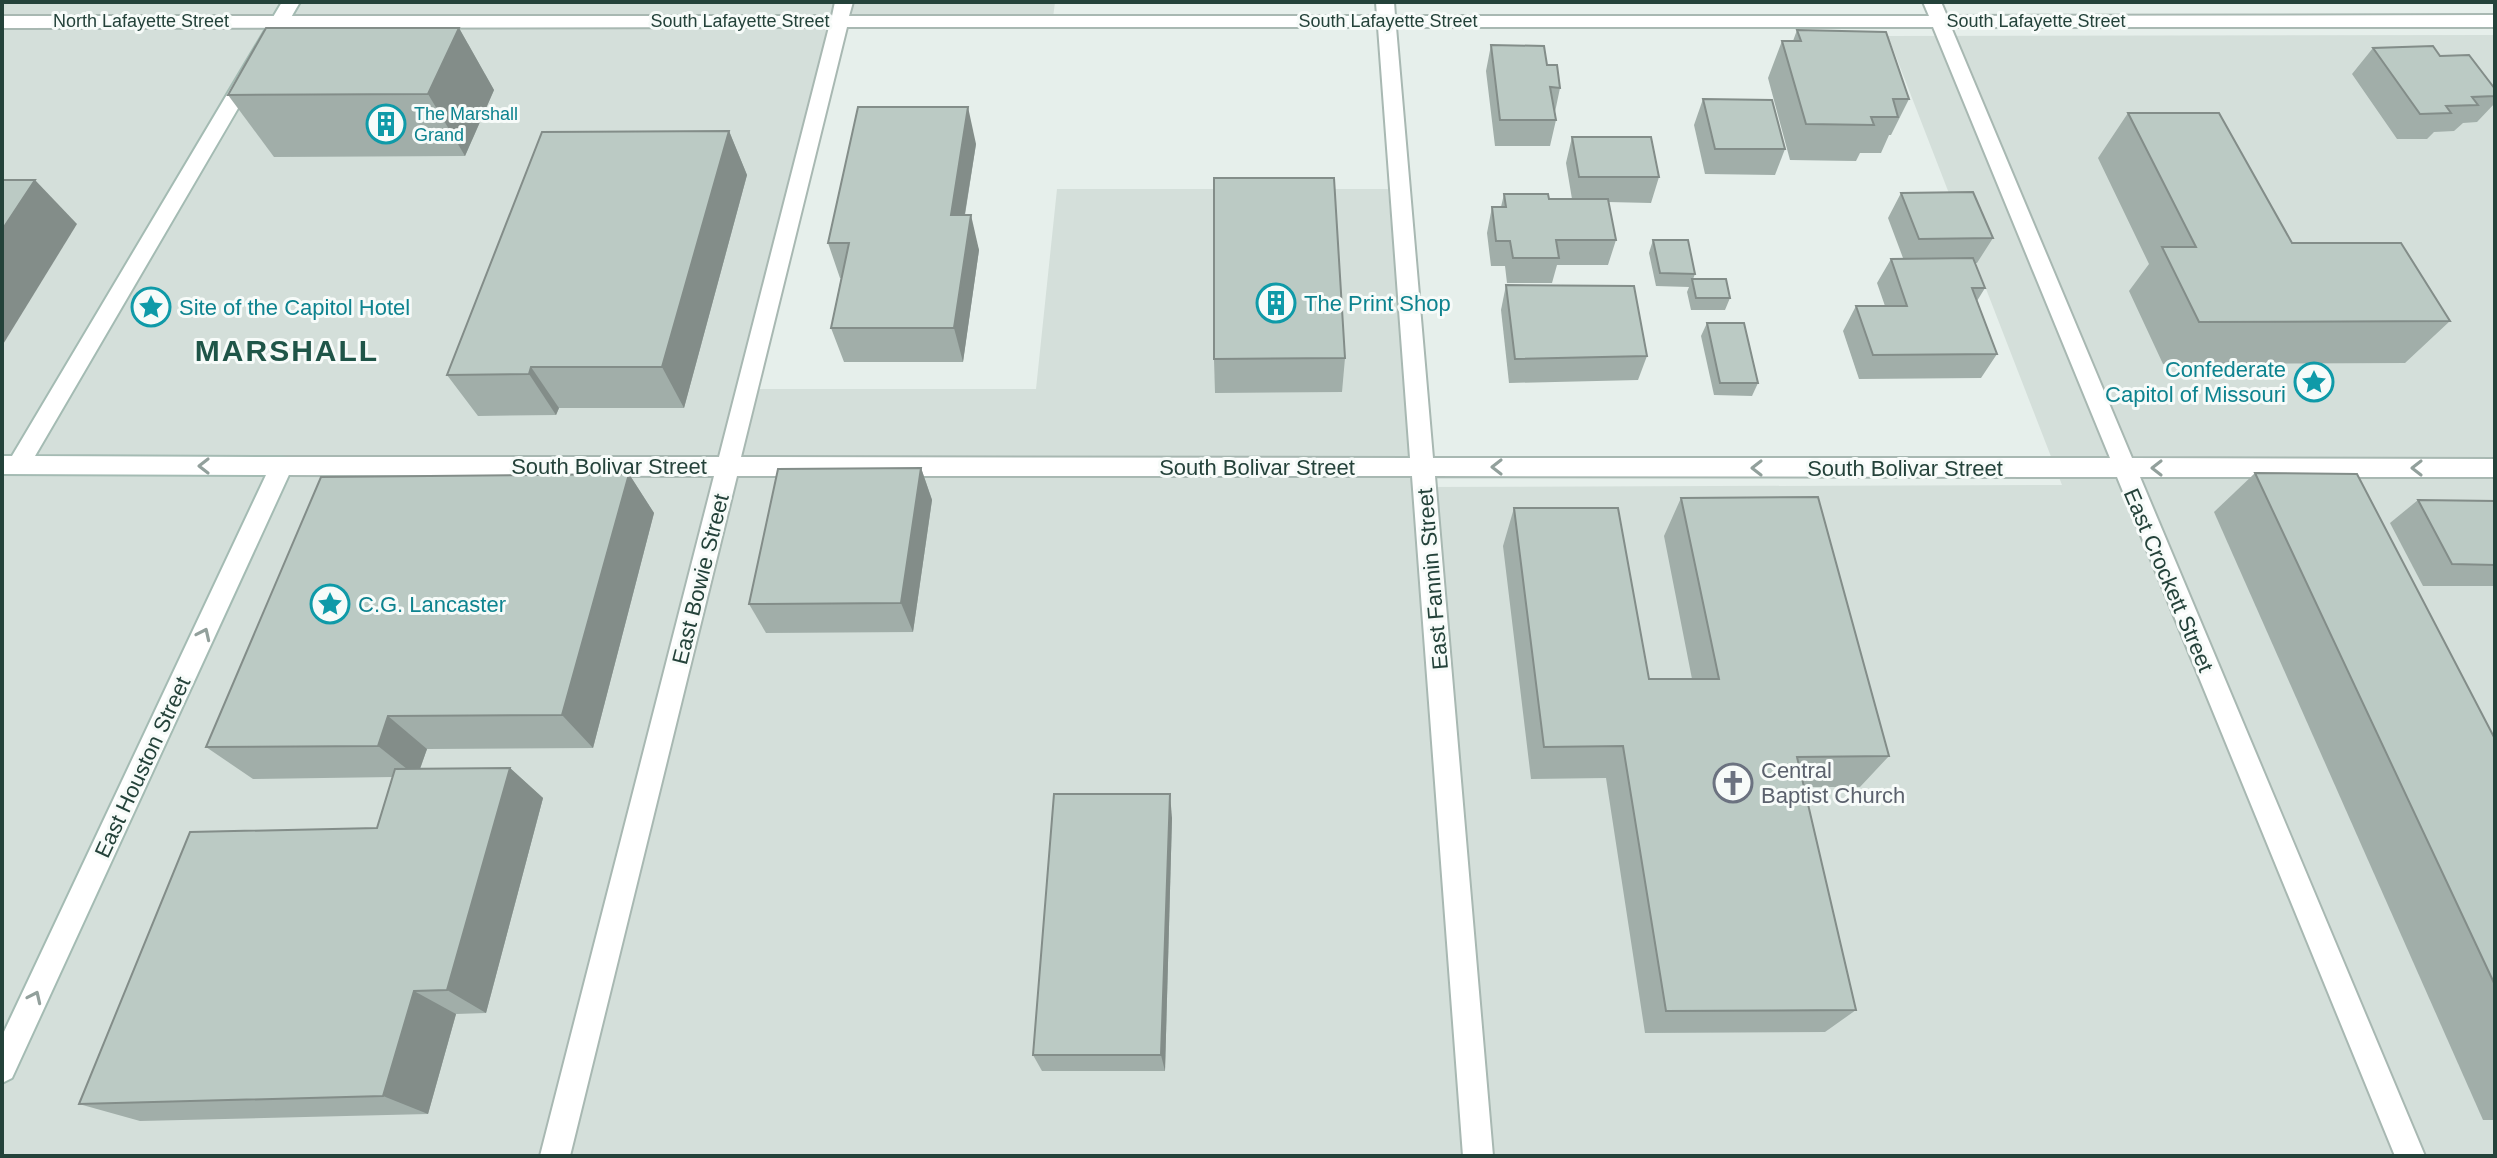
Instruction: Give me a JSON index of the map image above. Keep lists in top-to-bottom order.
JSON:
{
  "streets": {
    "street": [
      "North Lafayette Street",
      "South Lafayette Street",
      "South Bolivar Street",
      "East Bowie Street",
      "East Fannin Street",
      "East Crockett Street",
      "East Houston Street"
    ]
  },
  "crossings": [
    ["North Lafayette Street", "South Lafayette Street"],
    ["South Lafayette Street", "East Bowie Street"],
    ["South Lafayette Street", "East Fannin Street"],
    ["South Lafayette Street", "East Crockett Street"],
    ["South Bolivar Street", "East Bowie Street"],
    ["South Bolivar Street", "East Fannin Street"],
    ["South Bolivar Street", "East Crockett Street"],
    ["South Bolivar Street", "East Houston Street"]
  ],
  "one_way": ["South Bolivar Street", "East Houston Street"],
  "districts": ["MARSHALL"],
  "places": {
    "building": ["The Marshall Grand", "The Print Shop"],
    "place": ["Site of the Capitol Hotel", "Confederate Capitol of Missouri", "C.G. Lancaster"],
    "church": ["Central Baptist Church"]
  }
}
